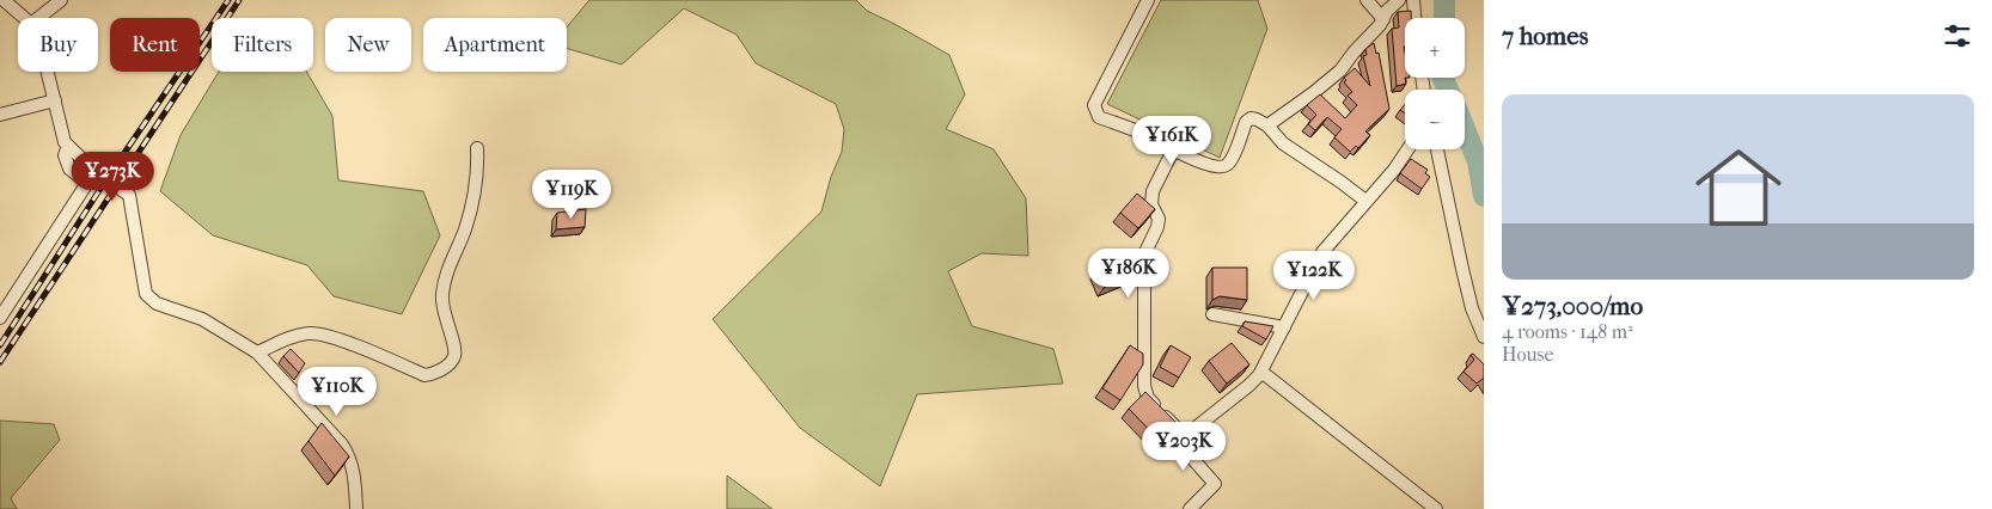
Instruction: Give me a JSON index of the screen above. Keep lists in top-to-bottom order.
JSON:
{
  "page": {
    "heading": "7 homes",
    "map_buttons": ["+", "−"],
    "chip": [
      "Buy",
      "Rent",
      "Filters",
      "New",
      "Apartment"
    ],
    "list": [
      {
        "name": "¥273,000/mo",
        "note": "4 rooms · 148 m² · House"
      }
    ],
    "price": [
      "¥161K",
      "¥273K",
      "¥119K",
      "¥186K",
      "¥122K",
      "¥110K",
      "¥203K"
    ]
  }
}
